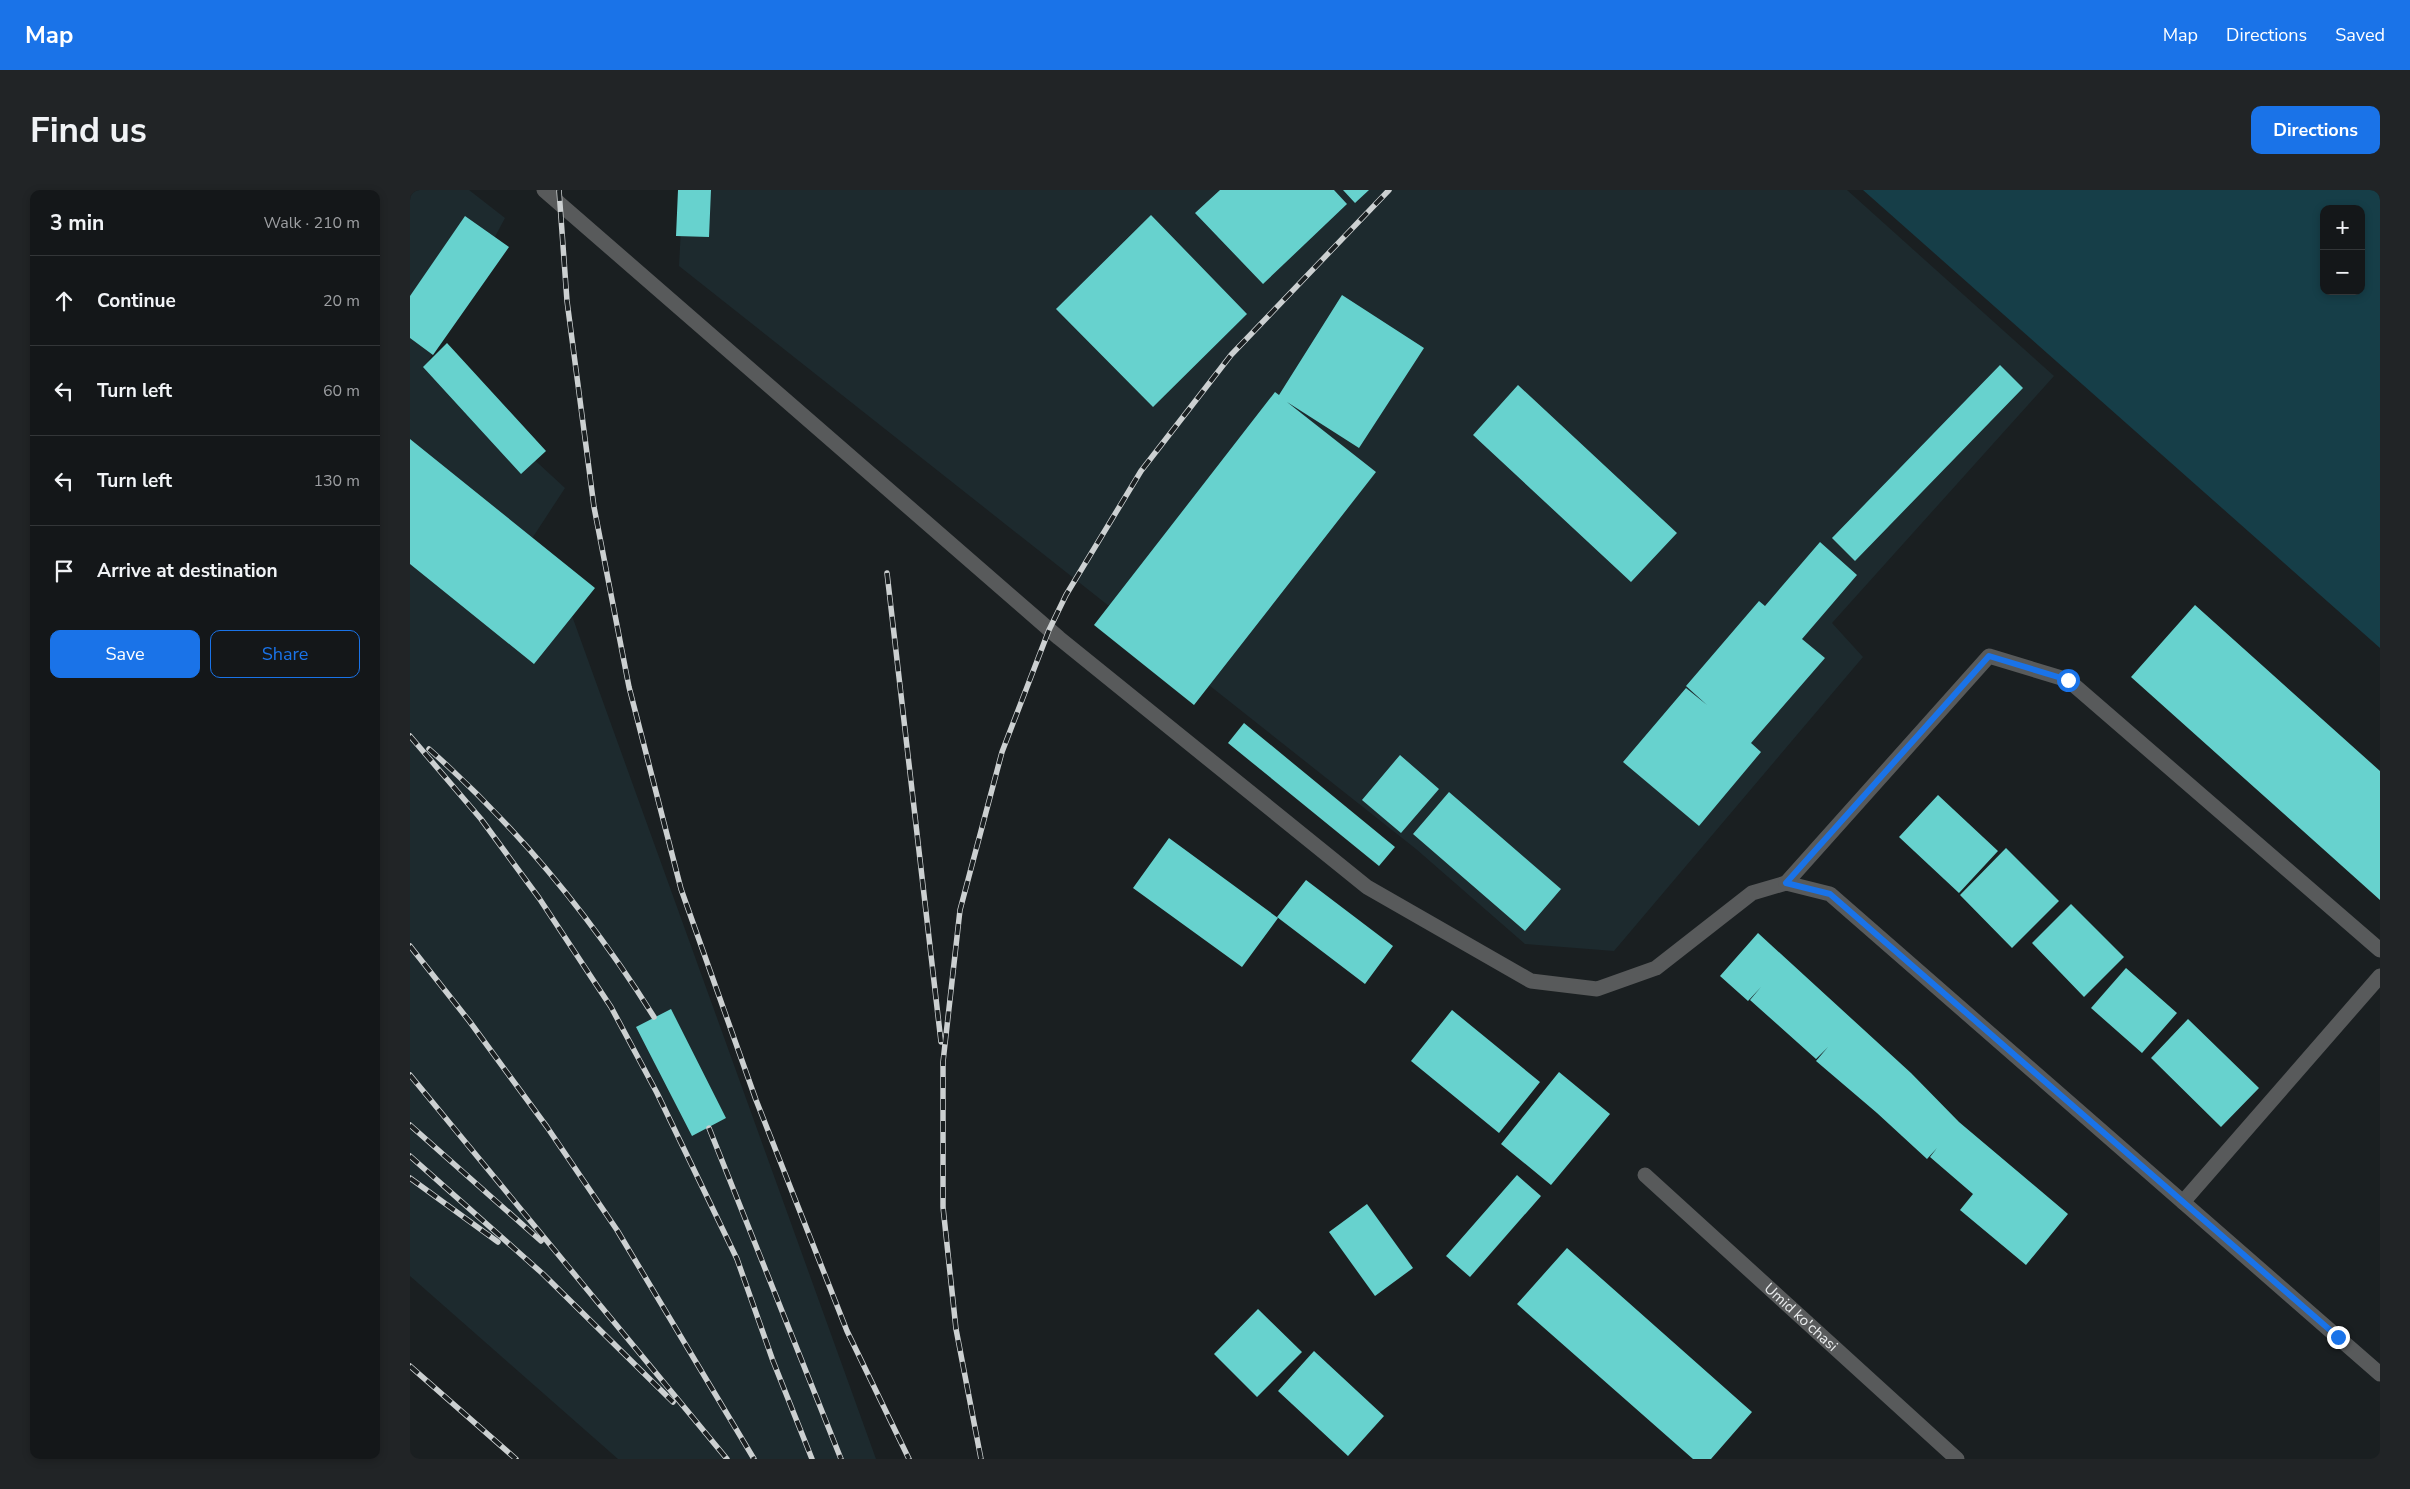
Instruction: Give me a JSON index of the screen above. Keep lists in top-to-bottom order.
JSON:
{
  "streets": {
    "street": ["Umid ko'chasi"]
  },
  "page": {
    "header": "Map",
    "nav": ["Map", "Directions", "Saved"],
    "buttons": [
      "Directions",
      ["Save", "Share"]
    ],
    "title": "Find us",
    "heading": ["3 min", "Walk · 210 m"],
    "map_buttons": ["+", "−"],
    "list": [
      ["Continue", "20 m"],
      ["Turn left", "60 m"],
      ["Turn left", "130 m"],
      "Arrive at destination"
    ]
  }
}
